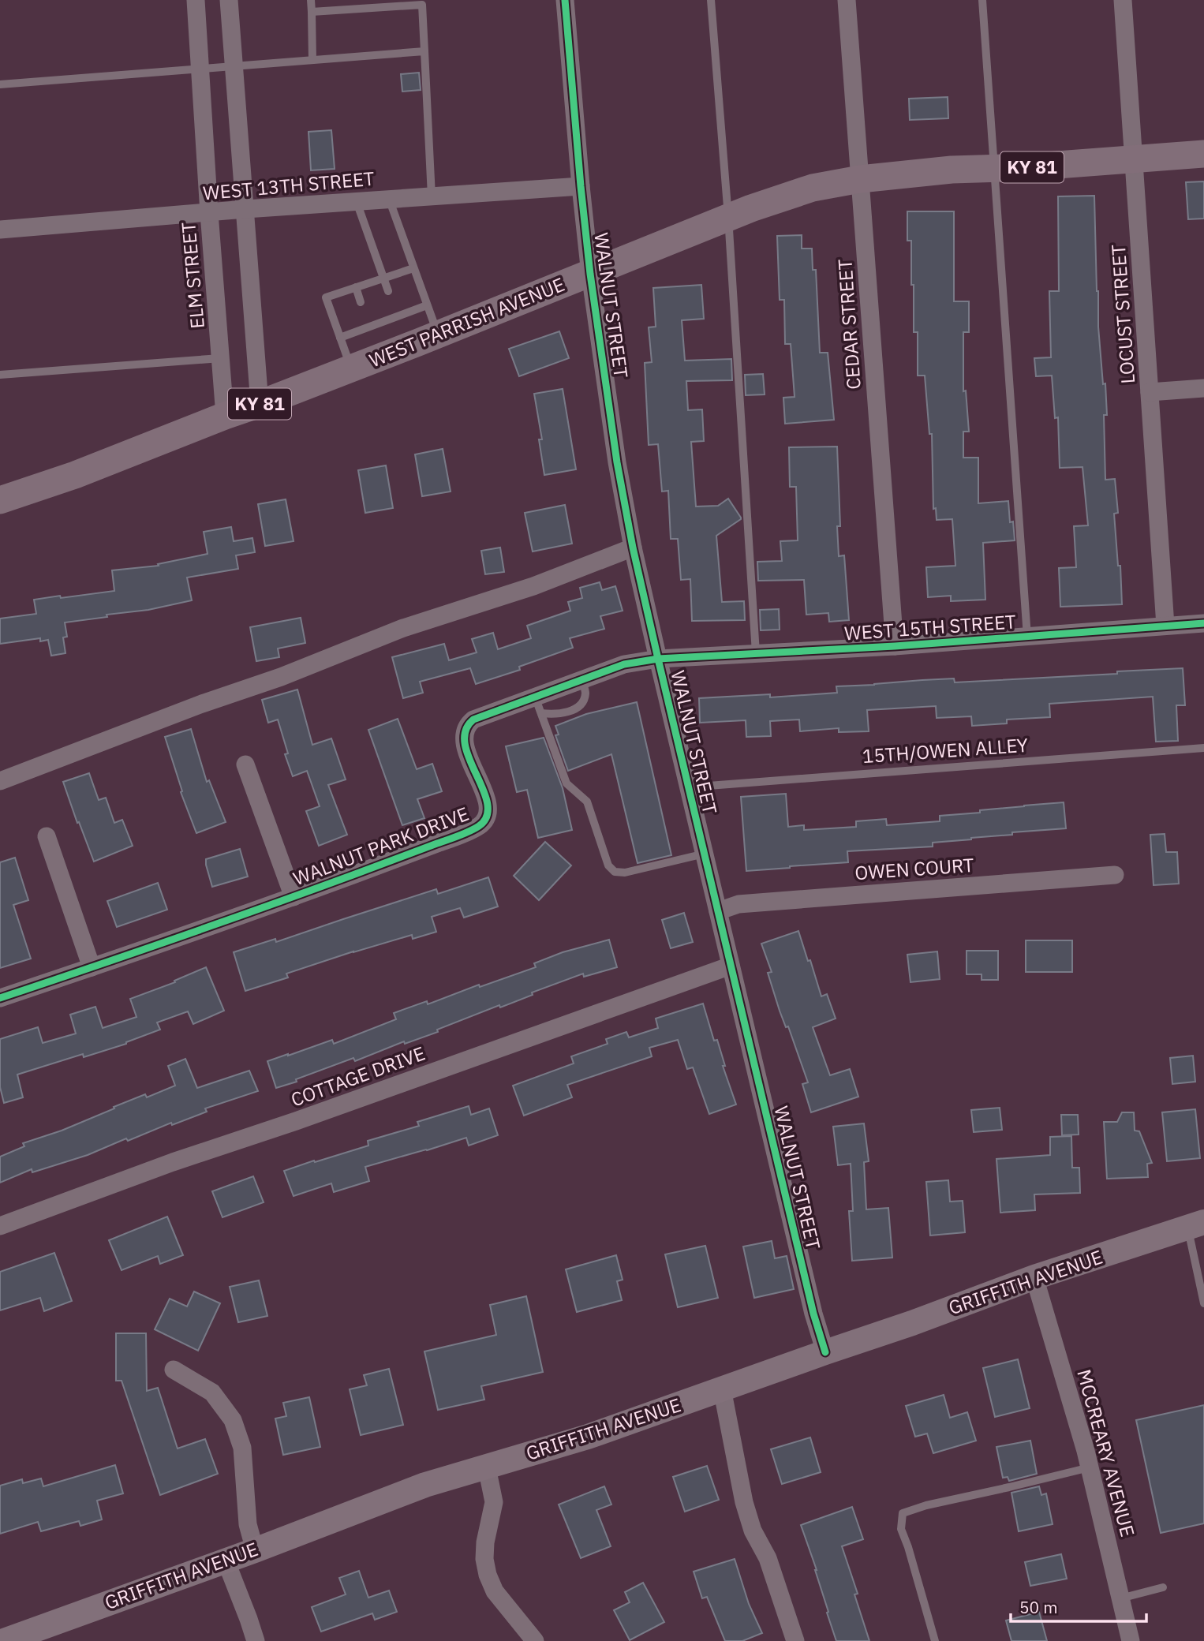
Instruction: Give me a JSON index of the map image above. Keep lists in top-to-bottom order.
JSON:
{
  "streets": {
    "main road": ["KY 81", "WEST PARRISH AVENUE"],
    "street": [
      "WEST 13TH STREET",
      "ELM STREET",
      "WALNUT STREET",
      "LOCUST STREET",
      "CEDAR STREET",
      "WEST 15TH STREET",
      "WALNUT PARK DRIVE",
      "OWEN COURT",
      "COTTAGE DRIVE",
      "GRIFFITH AVENUE",
      "MCCREARY AVENUE"
    ],
    "lane": ["15TH/OWEN ALLEY"]
  },
  "crossings": [
    ["WEST 13TH STREET", "ELM STREET"],
    ["WEST 13TH STREET", "WALNUT STREET"],
    ["ELM STREET", "WEST PARRISH AVENUE"],
    ["WALNUT STREET", "WEST PARRISH AVENUE"],
    ["WALNUT STREET", "WEST 15TH STREET"],
    ["WALNUT STREET", "15TH/OWEN ALLEY"],
    ["WALNUT STREET", "WALNUT PARK DRIVE"],
    ["WALNUT STREET", "OWEN COURT"],
    ["WALNUT STREET", "COTTAGE DRIVE"],
    ["WALNUT STREET", "GRIFFITH AVENUE"],
    ["LOCUST STREET", "WEST PARRISH AVENUE"],
    ["LOCUST STREET", "WEST 15TH STREET"],
    ["WEST PARRISH AVENUE", "CEDAR STREET"],
    ["CEDAR STREET", "WEST 15TH STREET"],
    ["WEST 15TH STREET", "WALNUT PARK DRIVE"],
    ["GRIFFITH AVENUE", "MCCREARY AVENUE"]
  ],
  "scale_bar": "50 m"
}
